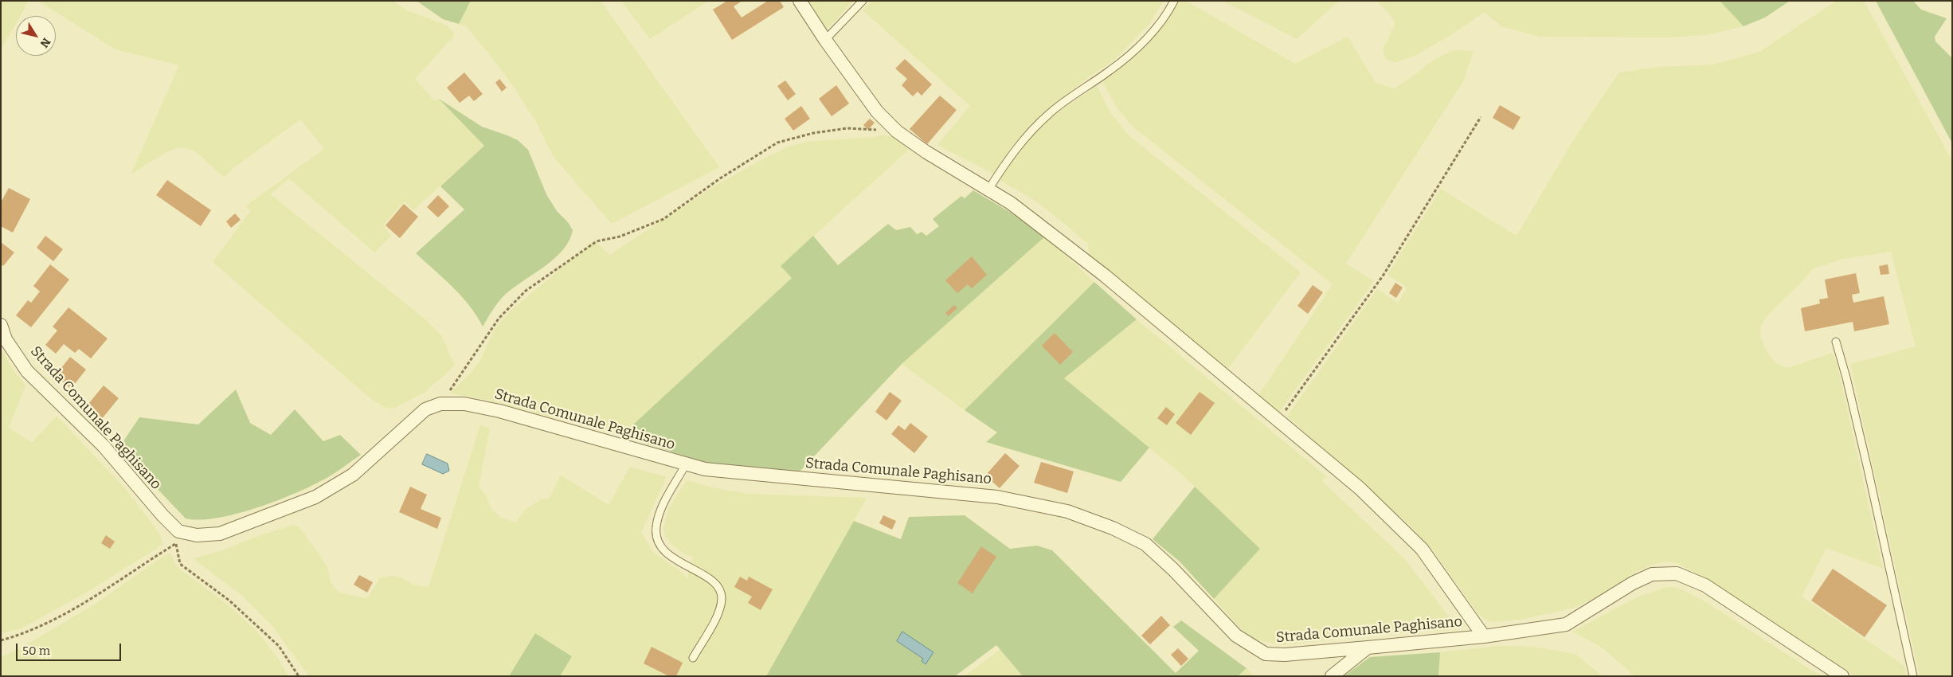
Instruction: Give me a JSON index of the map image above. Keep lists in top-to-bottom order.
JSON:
{
  "streets": {
    "street": ["Strada Comunale Paghisano"]
  },
  "scale_bar": "50 m",
  "north": "bottom right"
}
